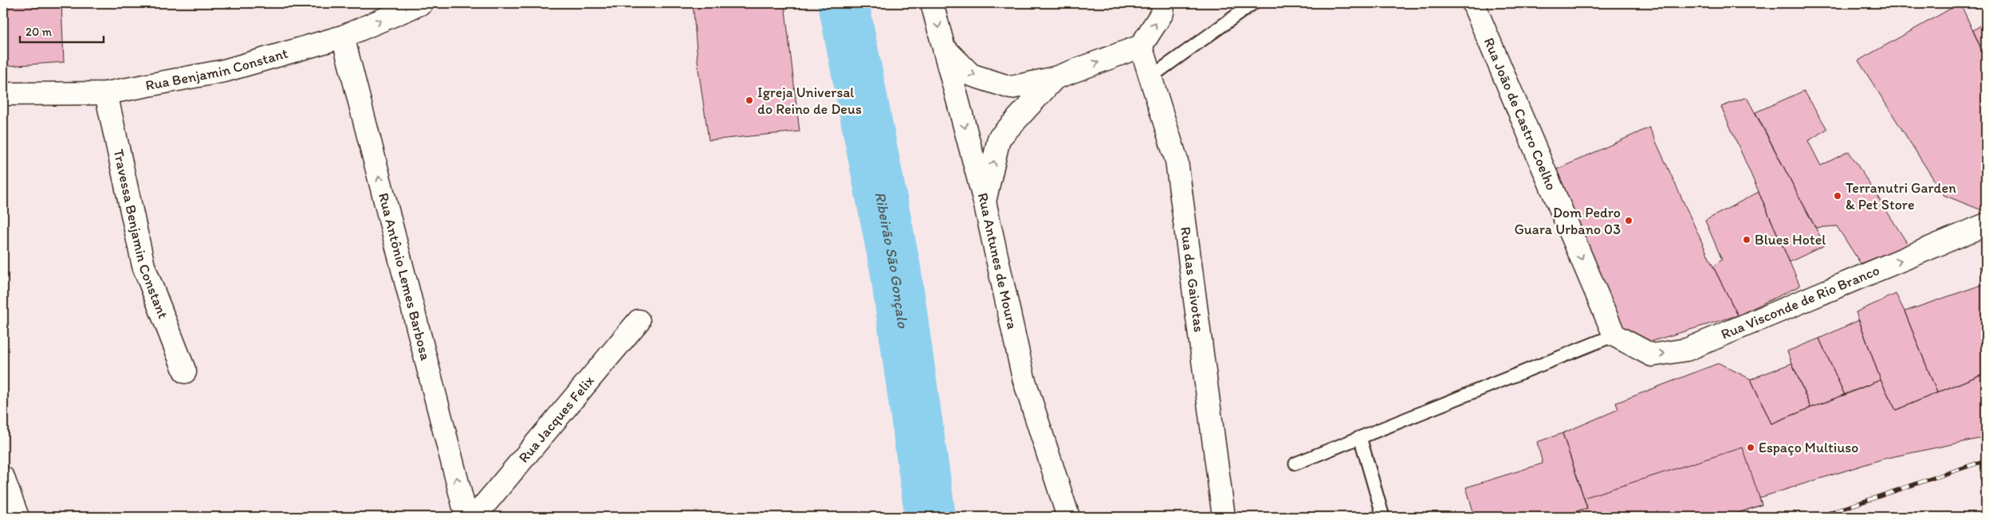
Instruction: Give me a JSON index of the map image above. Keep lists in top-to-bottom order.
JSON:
{
  "streets": {
    "street": [
      "Rua Benjamin Constant",
      "Rua João de Castro Coelho",
      "Travessa Benjamin Constant",
      "Rua Antunes de Moura",
      "Rua Antônio Lemes Barbosa",
      "Rua das Gaivotas",
      "Rua Visconde de Rio Branco",
      "Rua Jacques Felix"
    ]
  },
  "crossings": [
    ["Rua Benjamin Constant", "Travessa Benjamin Constant"],
    ["Rua Benjamin Constant", "Rua Antônio Lemes Barbosa"],
    ["Rua João de Castro Coelho", "Rua Visconde de Rio Branco"]
  ],
  "one_way": [
    "Rua João de Castro Coelho",
    "Rua Antunes de Moura",
    "Rua Antônio Lemes Barbosa",
    "Rua Visconde de Rio Branco"
  ],
  "water": ["Ribeirão São Gonçalo"],
  "places": [
    "Igreja Universal do Reino de Deus",
    "Terranutri Garden & Pet Store",
    "Dom Pedro Guara Urbano 03",
    "Blues Hotel",
    "Espaço Multiuso"
  ],
  "scale_bar": "20 m"
}
